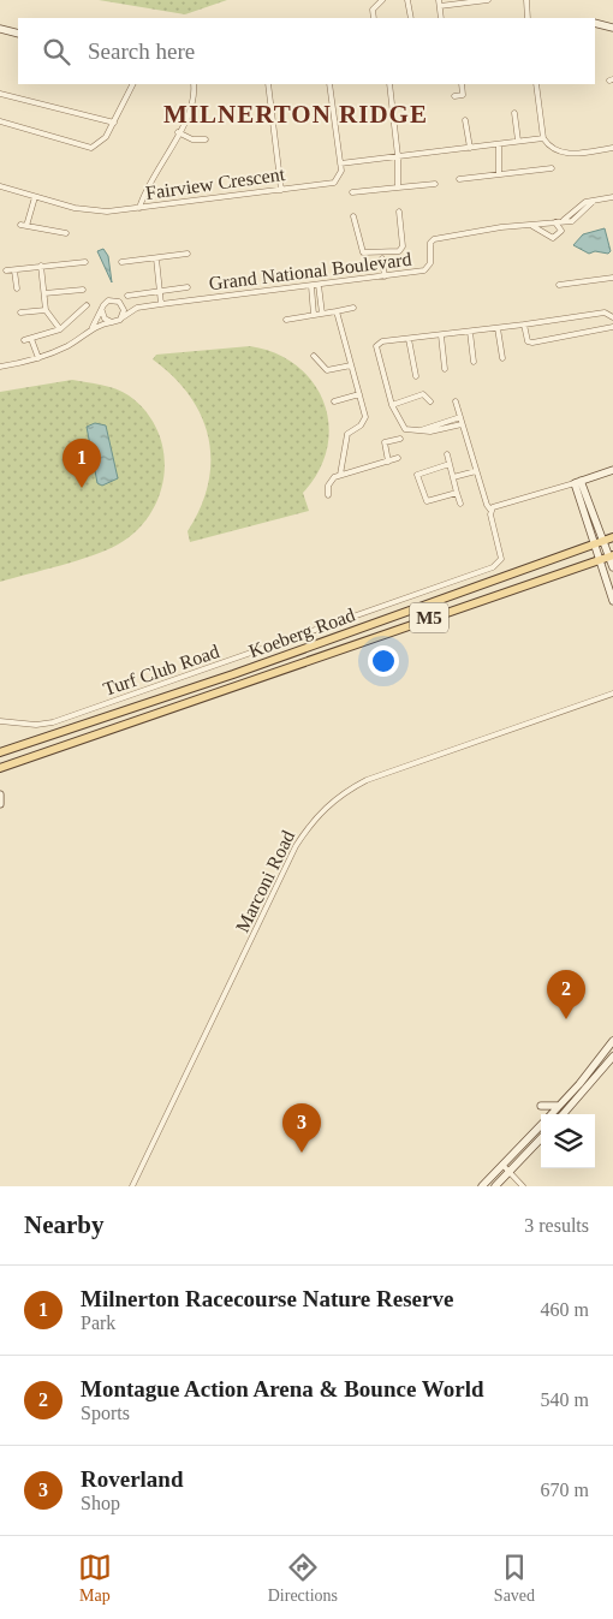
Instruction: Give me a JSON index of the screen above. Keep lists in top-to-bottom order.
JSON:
{
  "streets": {
    "main road": ["M5", "Koeberg Road"],
    "street": [
      "Fairview Crescent",
      "Grand National Boulevard",
      "Turf Club Road",
      "Marconi Road"
    ]
  },
  "districts": ["MILNERTON RIDGE"],
  "page": {
    "search": "Search here",
    "pins": ["1", "2", "3"],
    "heading": ["Nearby", "3 results"],
    "list": [
      {
        "mark": "1",
        "name": "Milnerton Racecourse Nature Reserve",
        "note": "Park",
        "value": "460 m"
      },
      {
        "mark": "2",
        "name": "Montague Action Arena & Bounce World",
        "note": "Sports",
        "value": "540 m"
      },
      {
        "mark": "3",
        "name": "Roverland",
        "note": "Shop",
        "value": "670 m"
      }
    ],
    "nav": ["Map", "Directions", "Saved"]
  }
}
